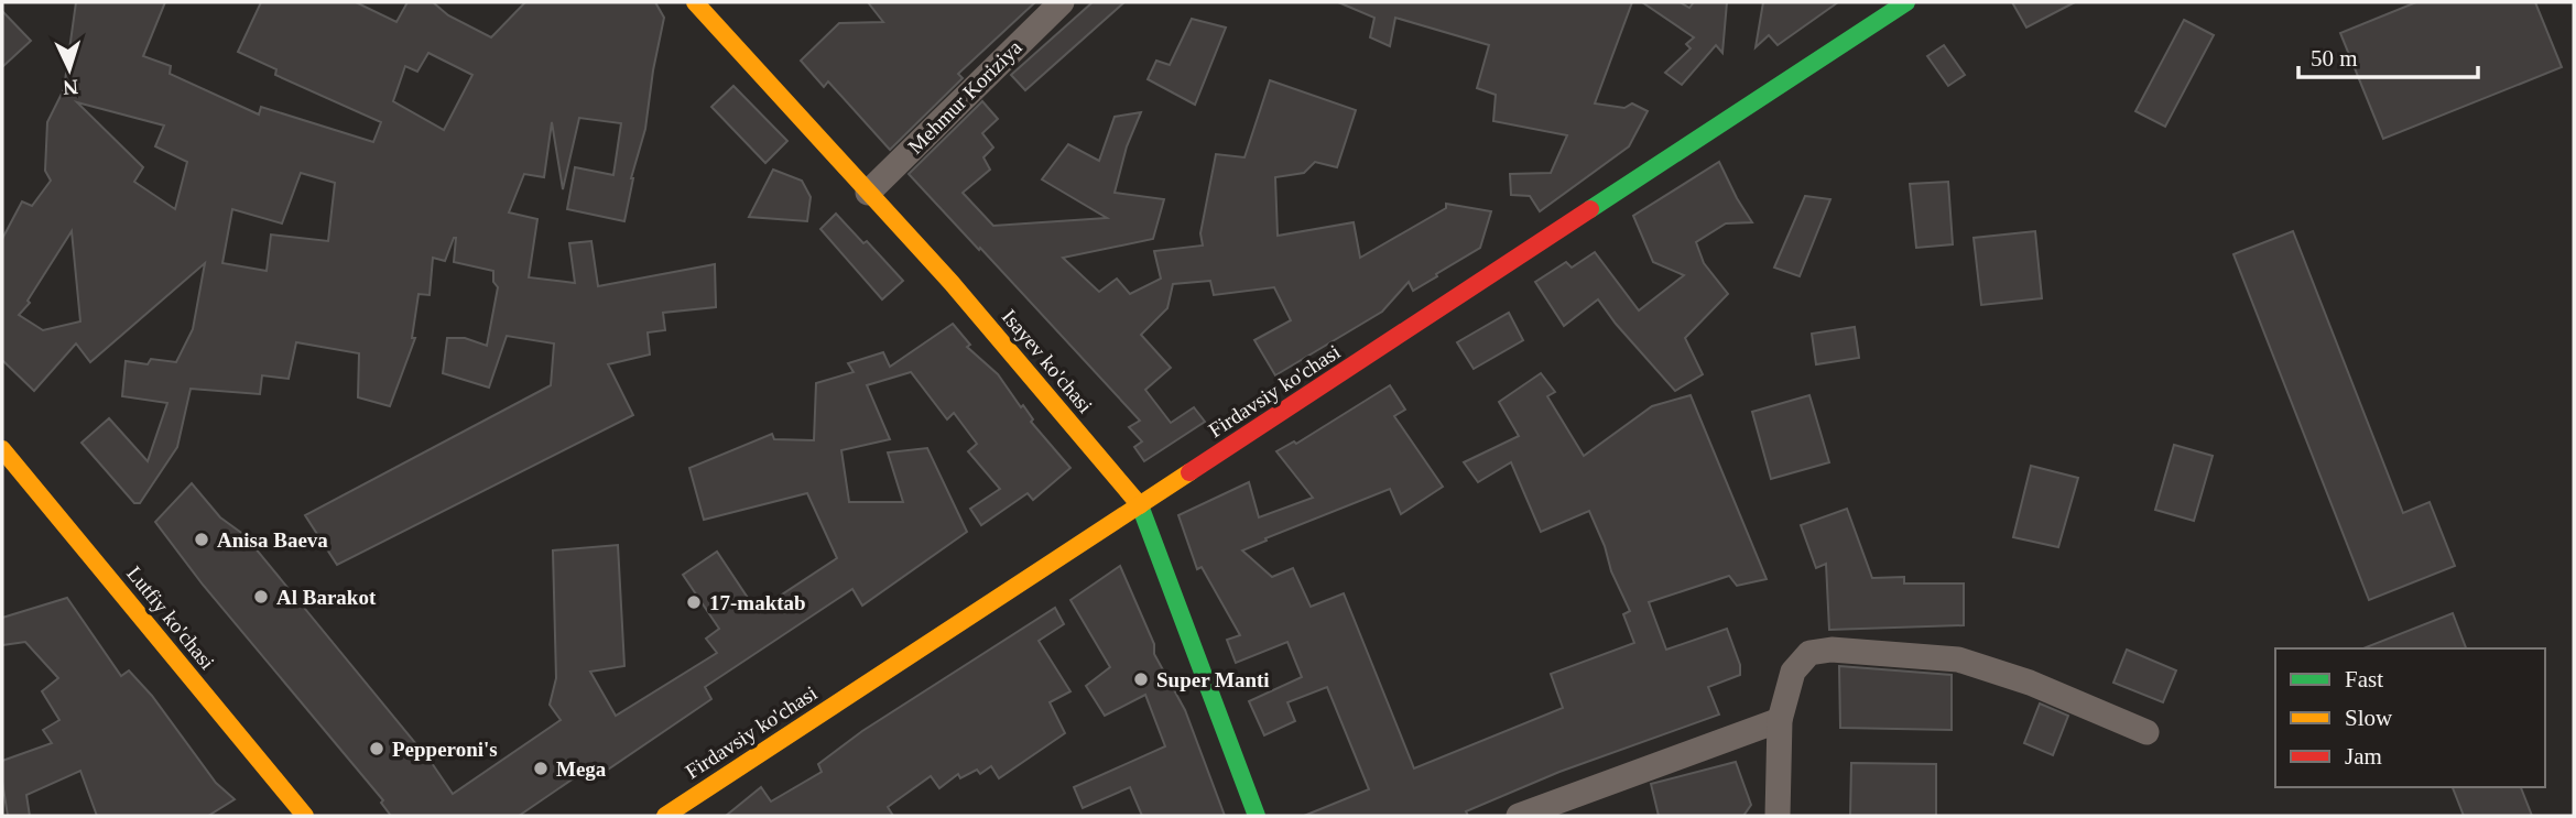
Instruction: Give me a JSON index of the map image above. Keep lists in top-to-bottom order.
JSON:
{
  "streets": {
    "main road": ["Isayev ko'chasi", "Firdavsiy ko'chasi", "Lutfiy ko'chasi"],
    "street": ["Mehmur Koriziya"]
  },
  "crossings": [
    ["Mehmur Koriziya", "Isayev ko'chasi"],
    ["Isayev ko'chasi", "Firdavsiy ko'chasi"]
  ],
  "places": [
    "Anisa Baeva",
    "Al Barakot",
    "17-maktab",
    "Super Manti",
    "Pepperoni's",
    "Mega"
  ],
  "legend": ["Fast", "Slow", "Jam"],
  "scale_bar": "50 m",
  "north": "bottom"
}
